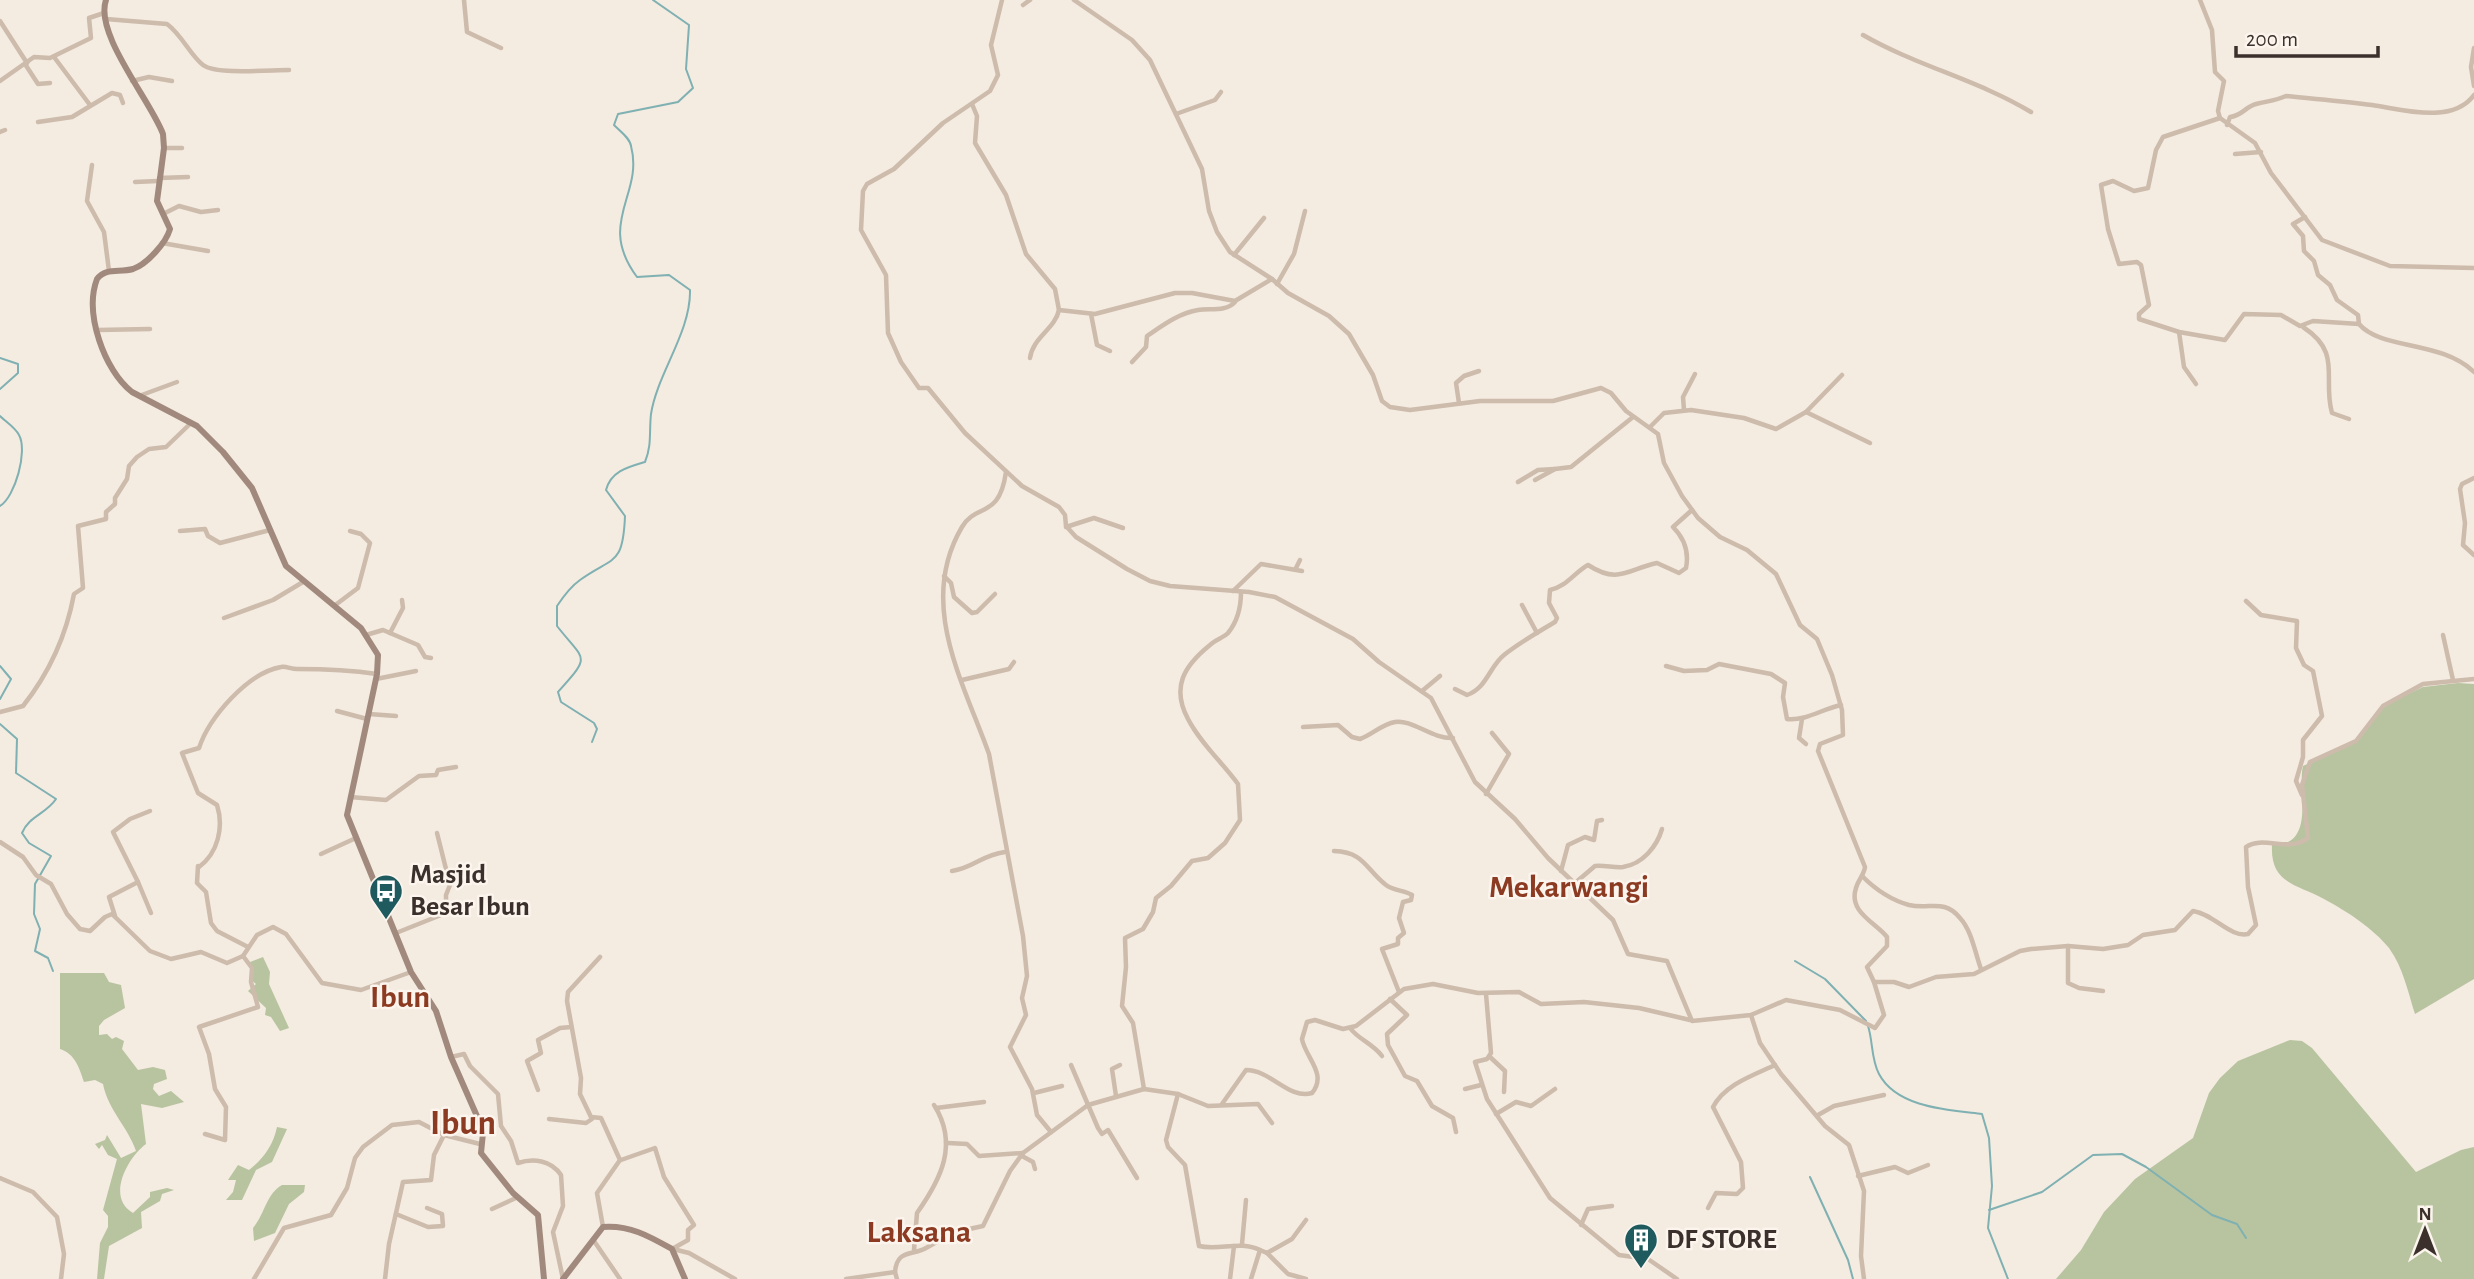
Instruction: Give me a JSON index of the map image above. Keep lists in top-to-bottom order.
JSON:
{
  "districts": [
    "Mekarwangi",
    "Ibun",
    "Ibun",
    "Laksana"
  ],
  "places": {
    "bus stop": ["Masjid Besar Ibun"],
    "building": ["DF STORE"]
  },
  "scale_bar": "200 m",
  "north": "top"
}
